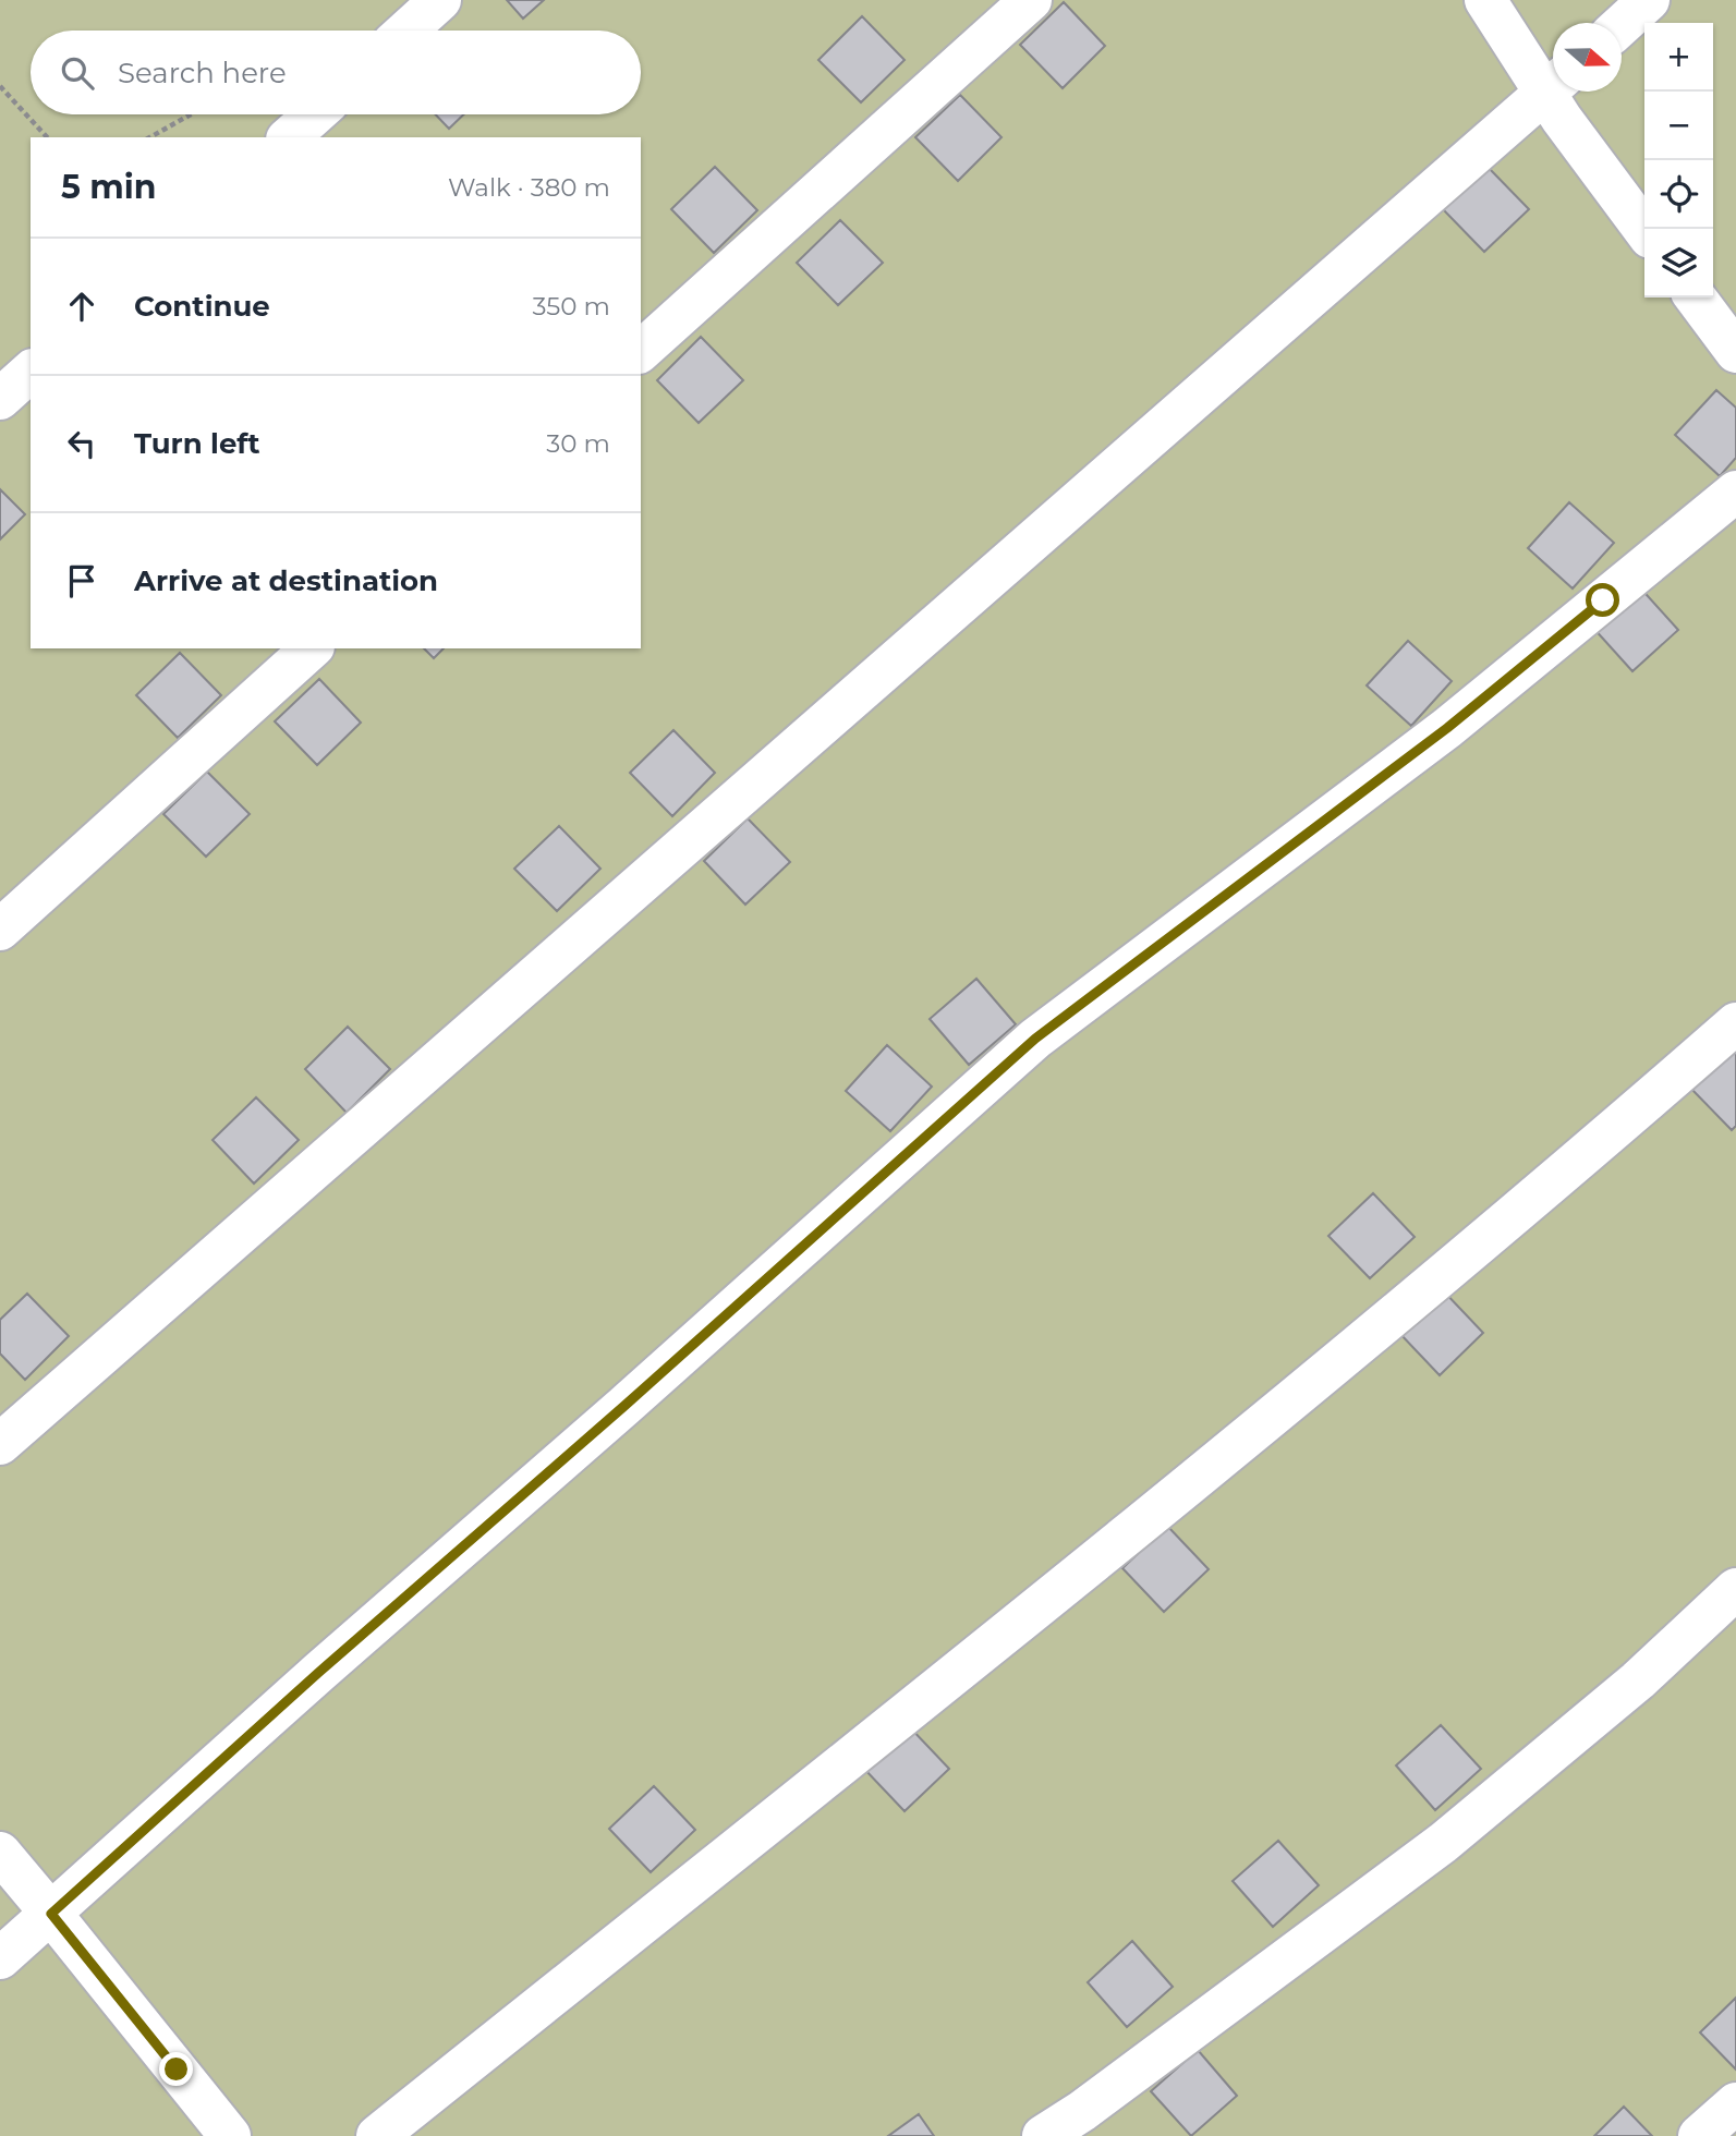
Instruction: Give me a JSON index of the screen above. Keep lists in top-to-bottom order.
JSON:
{
  "north": "right",
  "page": {
    "map_buttons": ["+", "−"],
    "search": "Search here",
    "heading": ["5 min", "Walk · 380 m"],
    "list": [
      ["Continue", "350 m"],
      ["Turn left", "30 m"],
      "Arrive at destination"
    ]
  }
}
